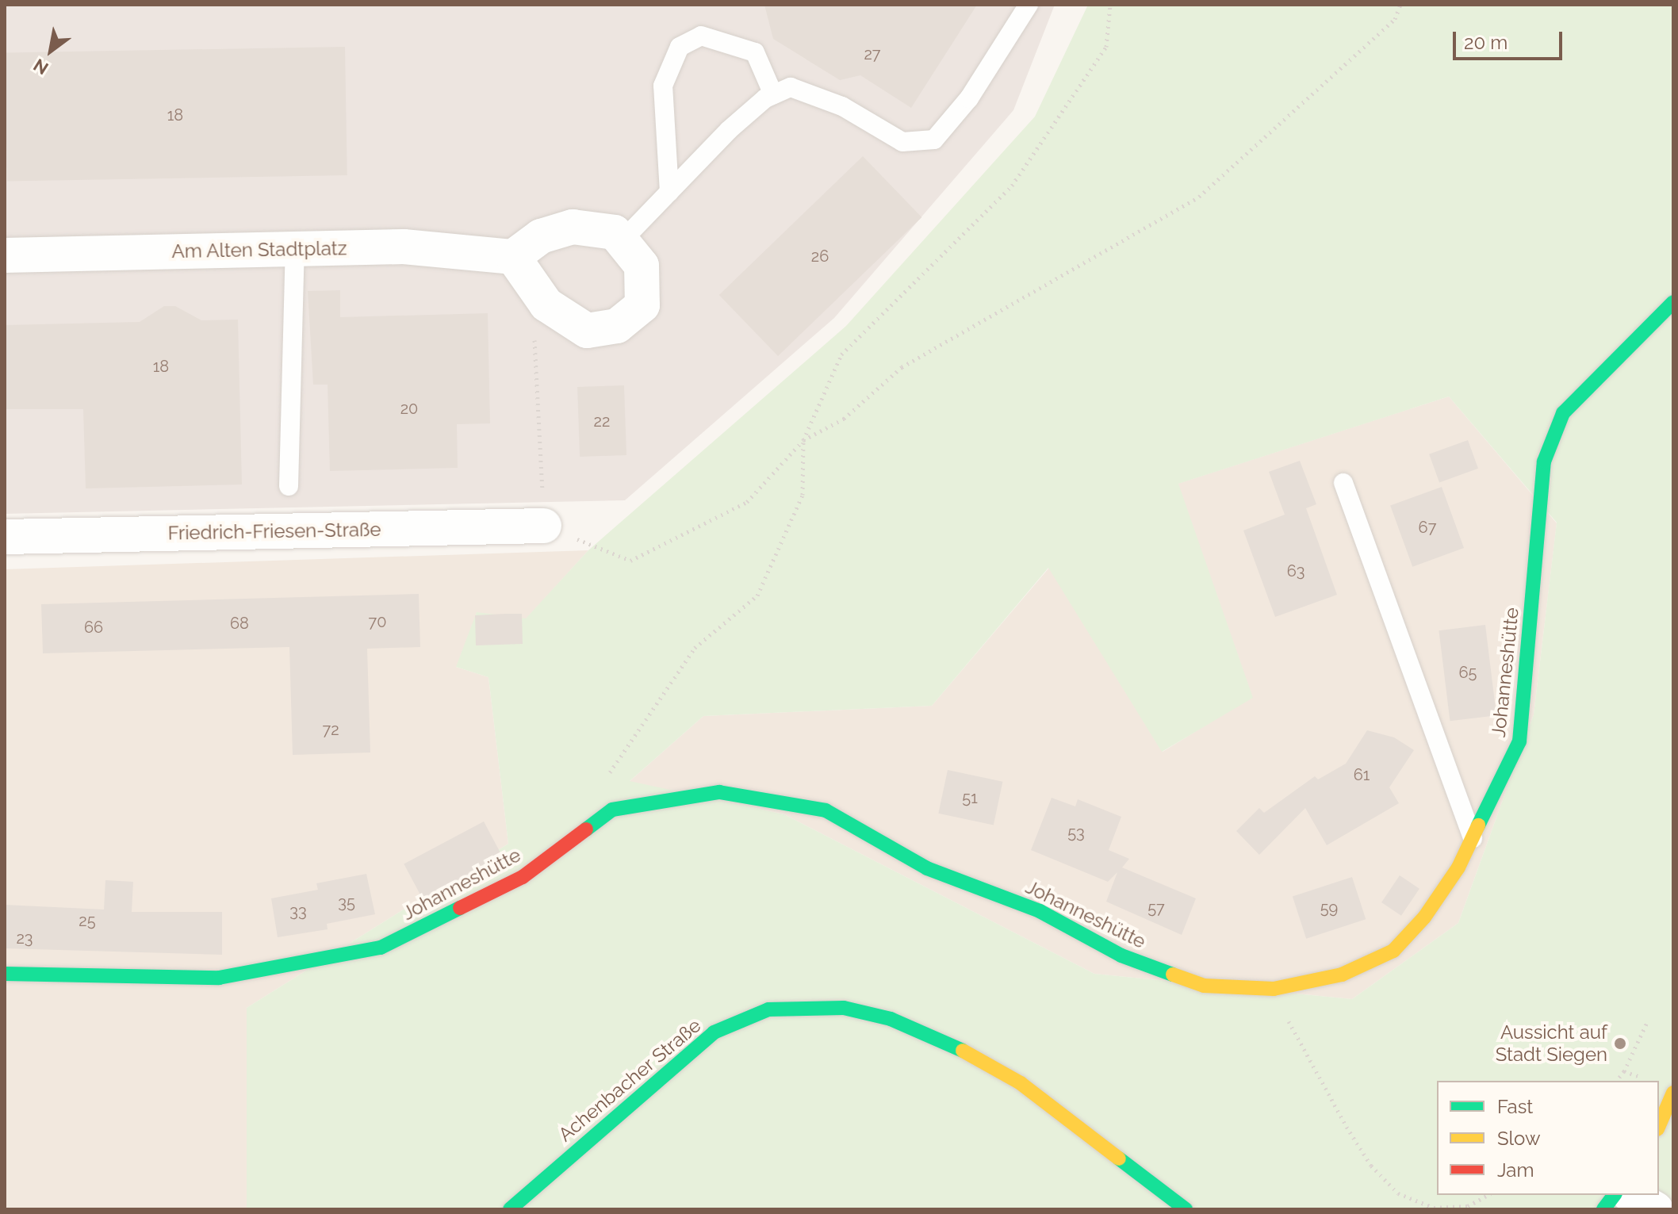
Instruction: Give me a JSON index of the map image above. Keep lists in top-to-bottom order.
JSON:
{
  "streets": {
    "street": [
      "Am Alten Stadtplatz",
      "Friedrich-Friesen-Straße",
      "Johanneshütte",
      "Achenbacher Straße"
    ]
  },
  "places": ["Aussicht auf Stadt Siegen"],
  "house_numbers": [
    "27",
    "18",
    "26",
    "18",
    "20",
    "22",
    "67",
    "63",
    "70",
    "68",
    "66",
    "65",
    "72",
    "61",
    "51",
    "53",
    "35",
    "57",
    "59",
    "33",
    "25",
    "23"
  ],
  "legend": ["Fast", "Slow", "Jam"],
  "scale_bar": "20 m",
  "north": "bottom left"
}
